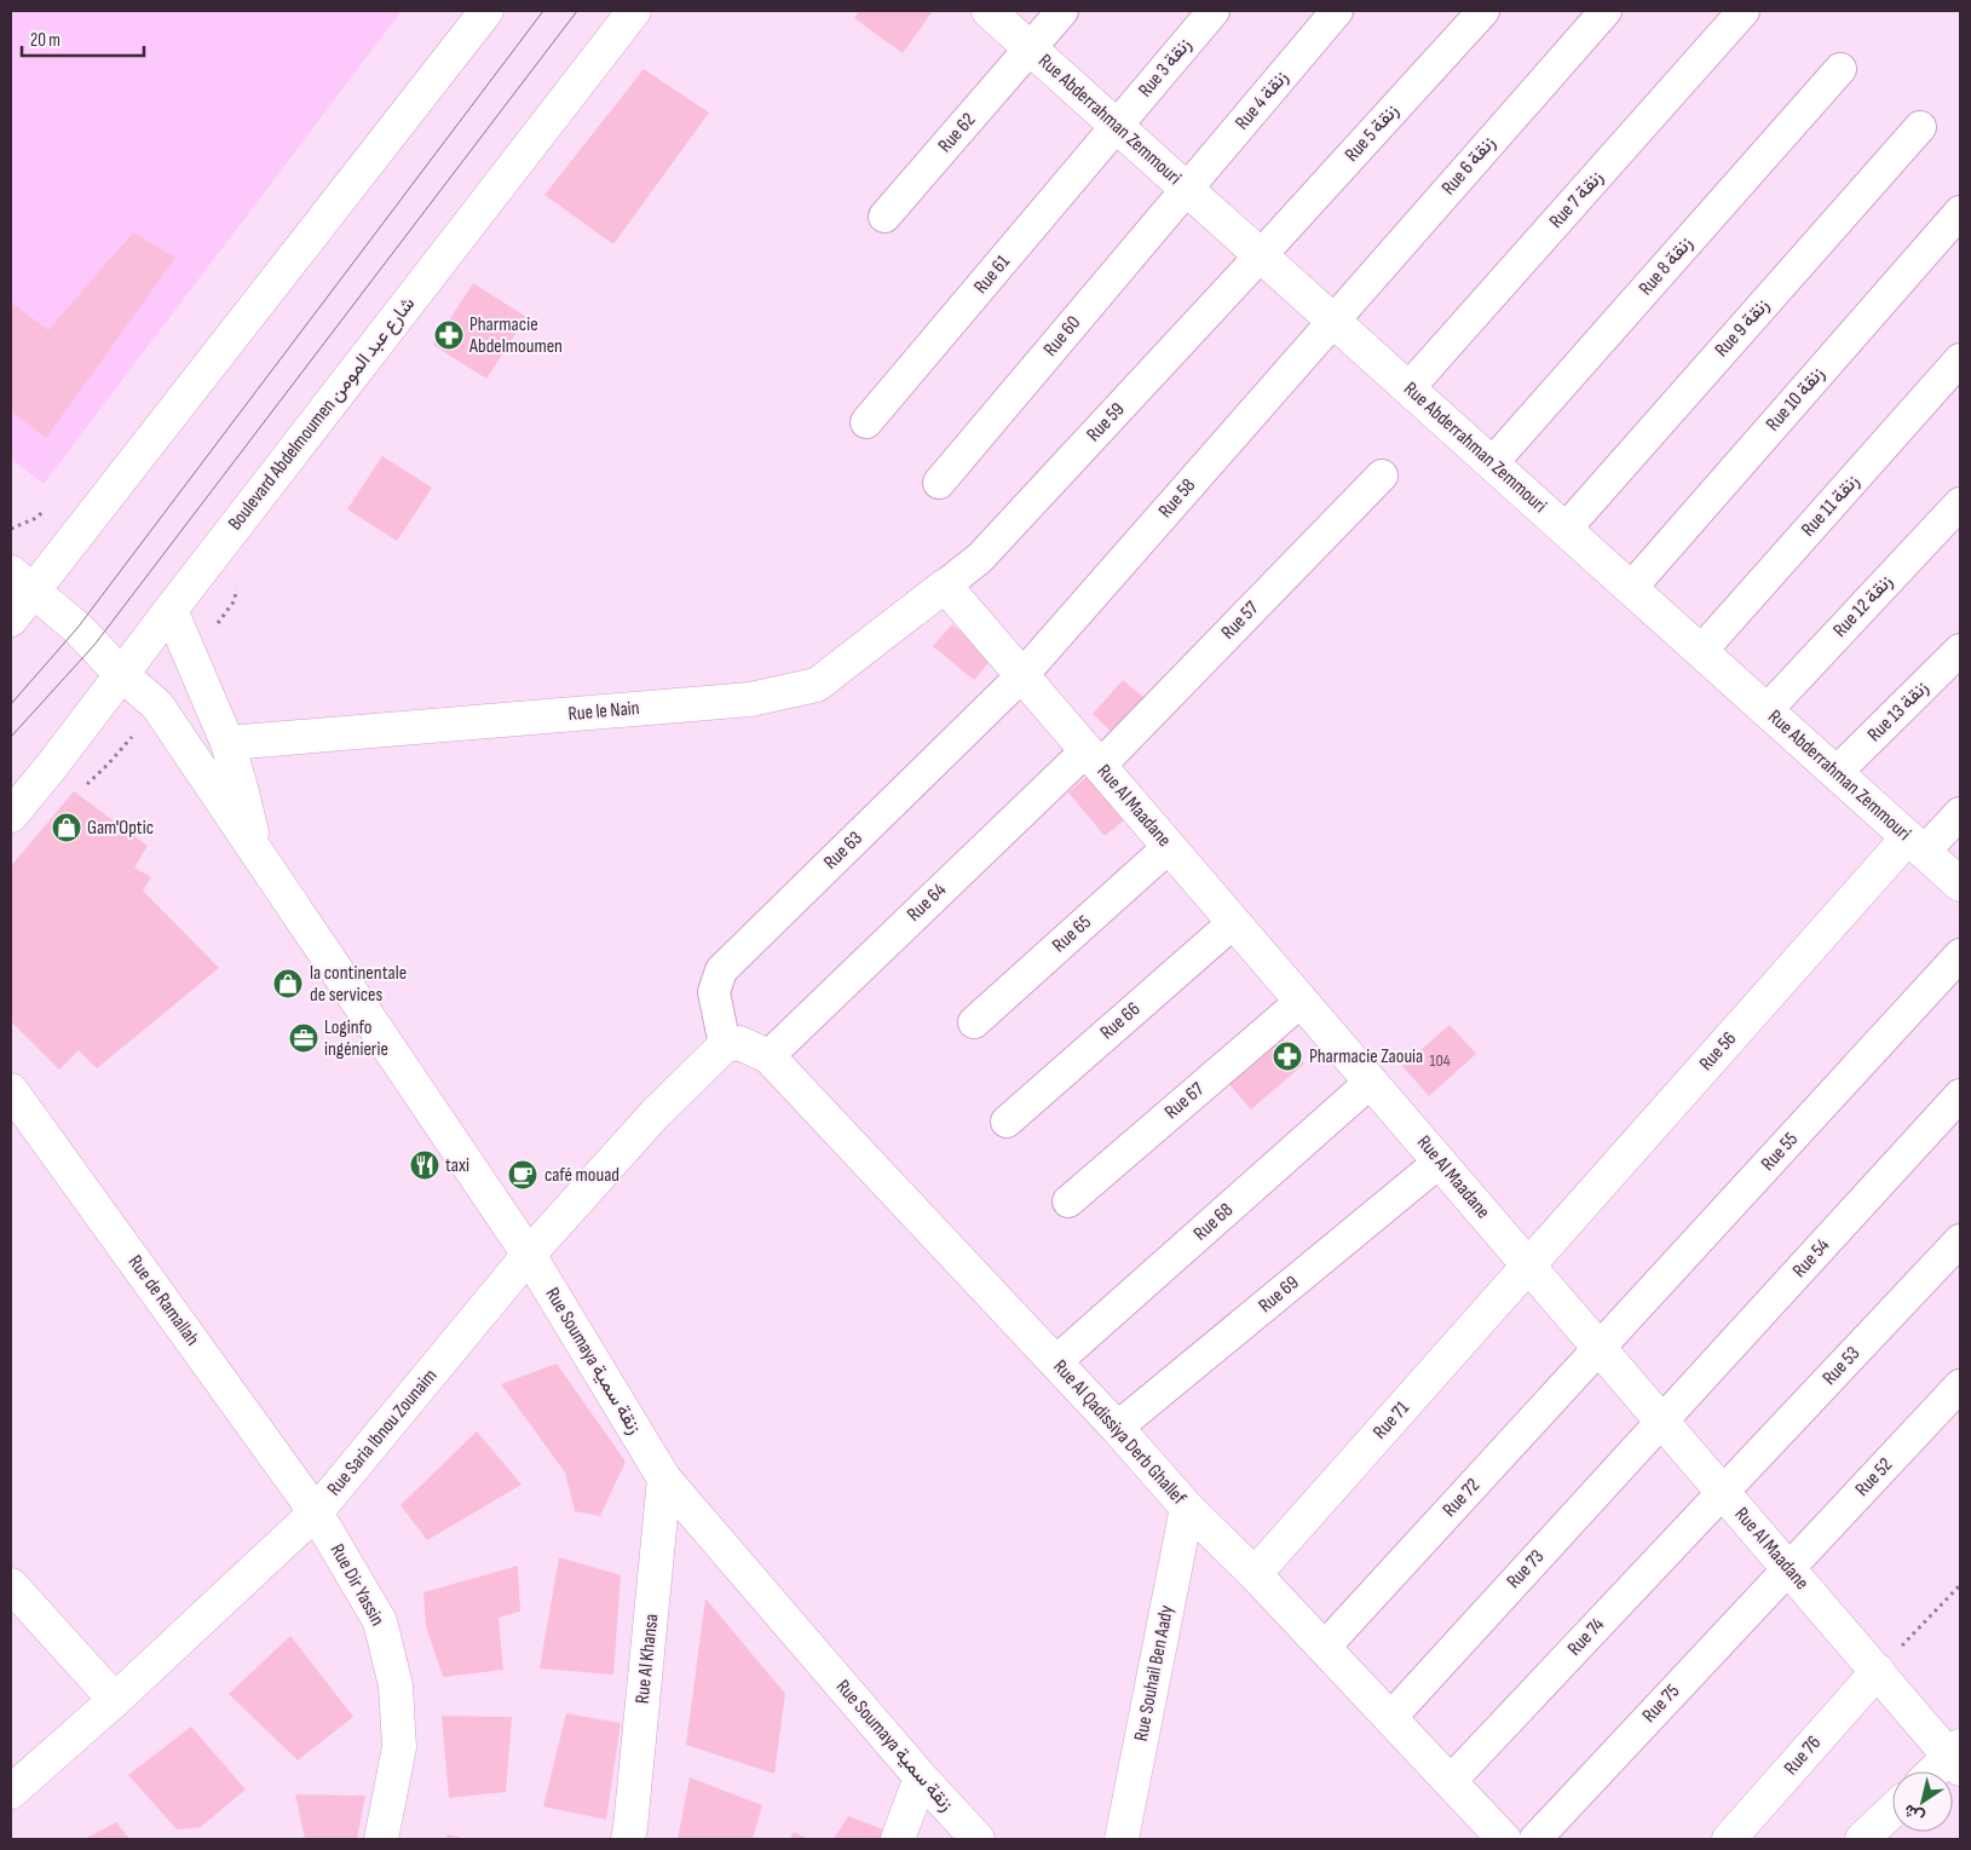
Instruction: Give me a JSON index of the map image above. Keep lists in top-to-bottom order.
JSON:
{
  "streets": {
    "street": [
      "Rue 3 زنقة",
      "Rue 4 زنقة",
      "Rue Abderrahman Zemmouri",
      "Rue 62",
      "Rue 5 زنقة",
      "Rue 6 زنقة",
      "Rue 7 زنقة",
      "Rue 8 زنقة",
      "Rue 61",
      "Rue 9 زنقة",
      "Rue 60",
      "Rue 10 زنقة",
      "Boulevard Abdelmoumen شارع عبد المومن",
      "Rue 59",
      "Rue 58",
      "Rue 11 زنقة",
      "Rue 12 زنقة",
      "Rue 57",
      "Rue le Nain",
      "Rue 13 زنقة",
      "Rue Al Maadane",
      "Rue 63",
      "Rue 64",
      "Rue 65",
      "Rue 66",
      "Rue 56",
      "Rue 67",
      "Rue 55",
      "Rue 68",
      "Rue 54",
      "Rue 69",
      "Rue de Ramallah",
      "Rue Soumaya زنقة سمية",
      "Rue 53",
      "Rue 71",
      "Rue Saria Ibnou Zounaim",
      "Rue Al Qadissiya Derb Ghallef",
      "Rue 52",
      "Rue 72",
      "Rue 73",
      "Rue Dir Yassin",
      "Rue 74",
      "Rue Al Khansa",
      "Rue Souhail Ben Aady",
      "Rue 75",
      "Rue 76"
    ]
  },
  "crossings": [
    ["Rue 3 زنقة", "Rue Abderrahman Zemmouri"],
    ["Rue 3 زنقة", "Rue 61"],
    ["Rue 4 زنقة", "Rue Abderrahman Zemmouri"],
    ["Rue 4 زنقة", "Rue 60"],
    ["Rue Abderrahman Zemmouri", "Rue 62"],
    ["Rue Abderrahman Zemmouri", "Rue 5 زنقة"],
    ["Rue Abderrahman Zemmouri", "Rue 6 زنقة"],
    ["Rue Abderrahman Zemmouri", "Rue 7 زنقة"],
    ["Rue Abderrahman Zemmouri", "Rue 8 زنقة"],
    ["Rue Abderrahman Zemmouri", "Rue 61"],
    ["Rue Abderrahman Zemmouri", "Rue 9 زنقة"],
    ["Rue Abderrahman Zemmouri", "Rue 60"],
    ["Rue Abderrahman Zemmouri", "Rue 10 زنقة"],
    ["Rue Abderrahman Zemmouri", "Rue 59"],
    ["Rue Abderrahman Zemmouri", "Rue 58"],
    ["Rue Abderrahman Zemmouri", "Rue 11 زنقة"],
    ["Rue Abderrahman Zemmouri", "Rue 12 زنقة"],
    ["Rue Abderrahman Zemmouri", "Rue 13 زنقة"],
    ["Rue Abderrahman Zemmouri", "Rue 56"],
    ["Rue 5 زنقة", "Rue 59"],
    ["Rue 6 زنقة", "Rue 58"],
    ["Boulevard Abdelmoumen شارع عبد المومن", "Rue Soumaya زنقة سمية"],
    ["Rue 59", "Rue le Nain"],
    ["Rue 59", "Rue Al Maadane"],
    ["Rue 58", "Rue Al Maadane"],
    ["Rue 58", "Rue 63"],
    ["Rue 57", "Rue Al Maadane"],
    ["Rue 57", "Rue 64"],
    ["Rue le Nain", "Rue Al Maadane"],
    ["Rue le Nain", "Rue Soumaya زنقة سمية"],
    ["Rue Al Maadane", "Rue 63"],
    ["Rue Al Maadane", "Rue 64"],
    ["Rue Al Maadane", "Rue 65"],
    ["Rue Al Maadane", "Rue 66"],
    ["Rue Al Maadane", "Rue 56"],
    ["Rue Al Maadane", "Rue 67"],
    ["Rue Al Maadane", "Rue 55"],
    ["Rue Al Maadane", "Rue 68"],
    ["Rue Al Maadane", "Rue 54"],
    ["Rue Al Maadane", "Rue 69"],
    ["Rue Al Maadane", "Rue 53"],
    ["Rue Al Maadane", "Rue 71"],
    ["Rue Al Maadane", "Rue 52"],
    ["Rue Al Maadane", "Rue 72"],
    ["Rue Al Maadane", "Rue 73"],
    ["Rue Al Maadane", "Rue 74"],
    ["Rue Al Maadane", "Rue 75"],
    ["Rue Al Maadane", "Rue 76"],
    ["Rue 63", "Rue Saria Ibnou Zounaim"],
    ["Rue 63", "Rue Al Qadissiya Derb Ghallef"],
    ["Rue 64", "Rue Al Qadissiya Derb Ghallef"],
    ["Rue 56", "Rue 71"],
    ["Rue 55", "Rue 72"],
    ["Rue 68", "Rue Al Qadissiya Derb Ghallef"],
    ["Rue 54", "Rue 73"],
    ["Rue 69", "Rue Al Qadissiya Derb Ghallef"],
    ["Rue de Ramallah", "Rue Saria Ibnou Zounaim"],
    ["Rue de Ramallah", "Rue Dir Yassin"],
    ["Rue Soumaya زنقة سمية", "Rue Saria Ibnou Zounaim"],
    ["Rue Soumaya زنقة سمية", "Rue Al Khansa"],
    ["Rue 53", "Rue 74"],
    ["Rue 71", "Rue Al Qadissiya Derb Ghallef"],
    ["Rue Saria Ibnou Zounaim", "Rue Al Qadissiya Derb Ghallef"],
    ["Rue Saria Ibnou Zounaim", "Rue Dir Yassin"],
    ["Rue Al Qadissiya Derb Ghallef", "Rue 72"],
    ["Rue Al Qadissiya Derb Ghallef", "Rue 73"],
    ["Rue Al Qadissiya Derb Ghallef", "Rue 74"],
    ["Rue Al Qadissiya Derb Ghallef", "Rue Souhail Ben Aady"],
    ["Rue 52", "Rue 75"]
  ],
  "places": {
    "pharmacy": ["Pharmacie Abdelmoumen", "Pharmacie Zaouia"],
    "shop": ["Gam'Optic", "la continentale de services"],
    "office": ["Loginfo ingénierie"],
    "restaurant": ["taxi"],
    "cafe": ["café mouad"]
  },
  "house_numbers": ["104"],
  "scale_bar": "20 m",
  "north": "bottom left"
}
